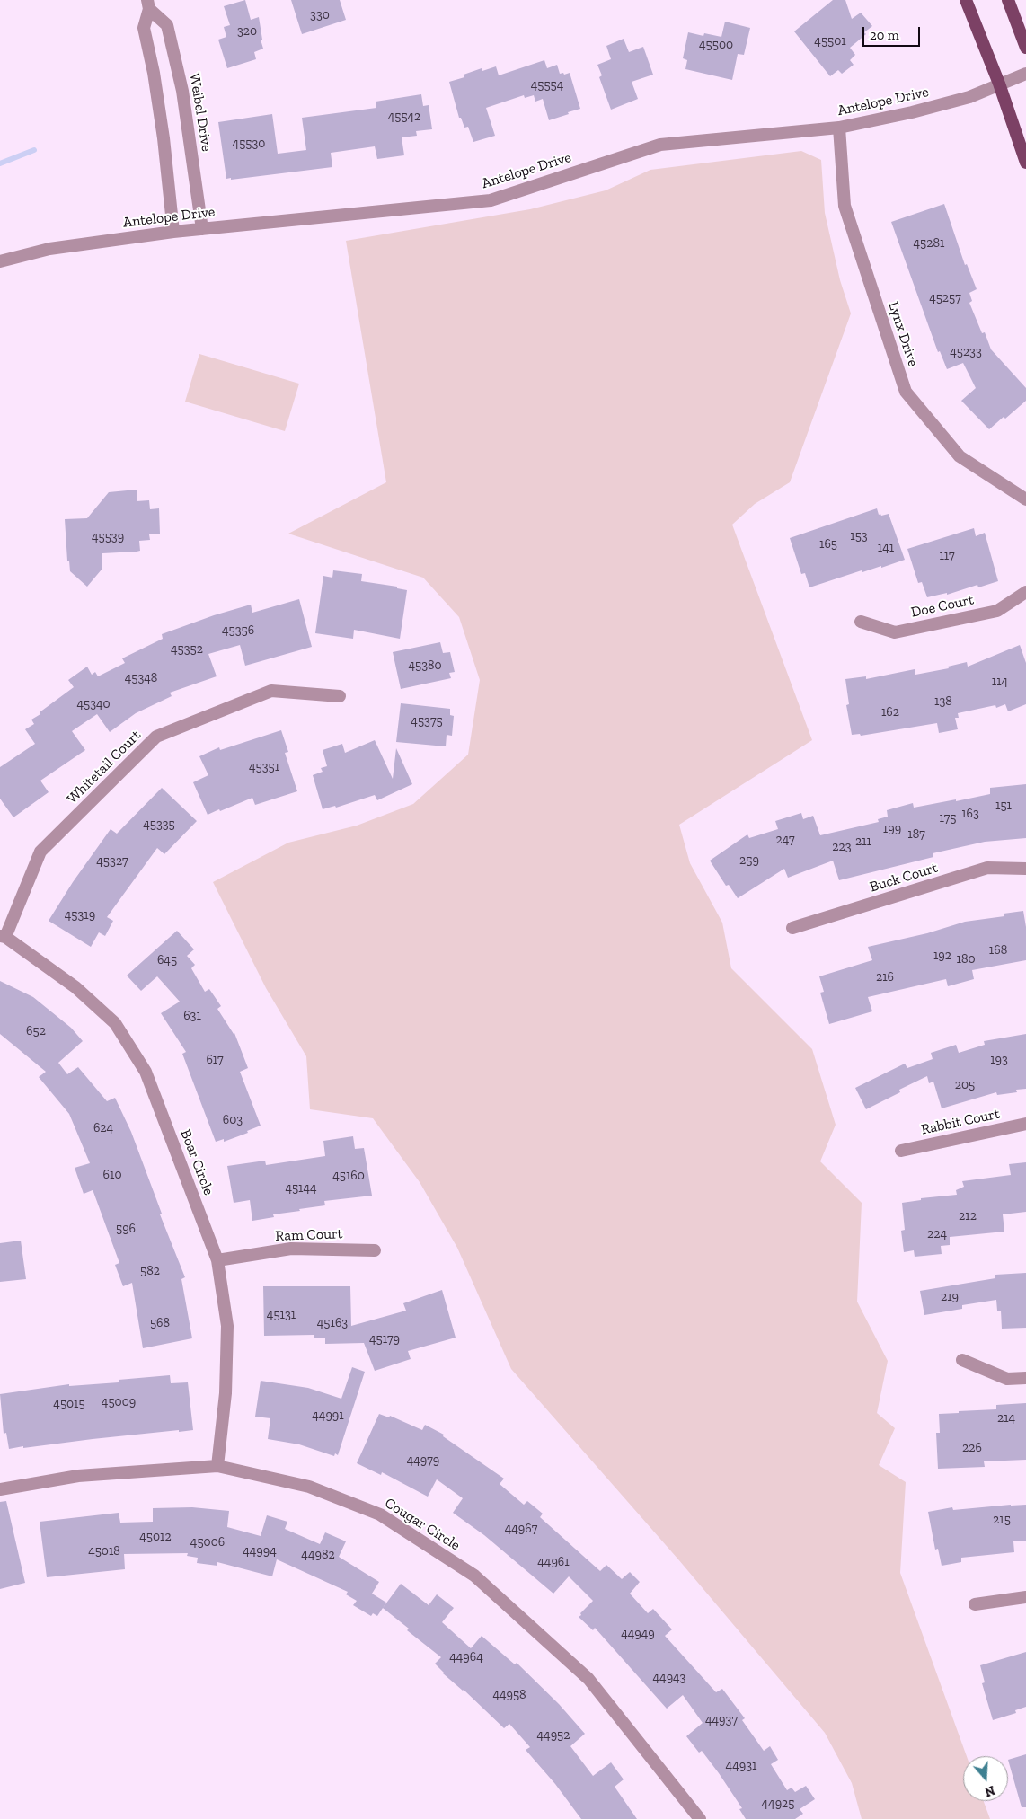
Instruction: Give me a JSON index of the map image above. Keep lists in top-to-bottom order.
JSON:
{
  "streets": {
    "street": [
      "Antelope Drive",
      "Weibel Drive",
      "Lynx Drive",
      "Doe Court",
      "Whitetail Court",
      "Buck Court",
      "Rabbit Court",
      "Boar Circle",
      "Ram Court",
      "Cougar Circle"
    ]
  },
  "crossings": [
    ["Antelope Drive", "Weibel Drive"],
    ["Antelope Drive", "Lynx Drive"],
    ["Whitetail Court", "Boar Circle"],
    ["Boar Circle", "Ram Court"],
    ["Boar Circle", "Cougar Circle"]
  ],
  "house_numbers": [
    "330",
    "320",
    "45501",
    "45500",
    "45554",
    "45542",
    "45530",
    "45281",
    "45257",
    "45233",
    "153",
    "45539",
    "165",
    "141",
    "117",
    "45356",
    "45352",
    "45380",
    "45348",
    "114",
    "138",
    "45340",
    "162",
    "45375",
    "45351",
    "151",
    "163",
    "175",
    "45335",
    "199",
    "187",
    "247",
    "211",
    "223",
    "259",
    "45327",
    "45319",
    "168",
    "192",
    "180",
    "645",
    "216",
    "631",
    "652",
    "617",
    "193",
    "205",
    "603",
    "624",
    "610",
    "45160",
    "45144",
    "212",
    "596",
    "224",
    "582",
    "219",
    "45131",
    "568",
    "45163",
    "45179",
    "45009",
    "45015",
    "44991",
    "214",
    "226",
    "44979",
    "215",
    "44967",
    "45012",
    "45006",
    "45018",
    "44994",
    "44982",
    "44961",
    "44949",
    "44964",
    "44943",
    "44958",
    "44937",
    "44952",
    "44931",
    "44925"
  ],
  "scale_bar": "20 m",
  "north": "bottom"
}
